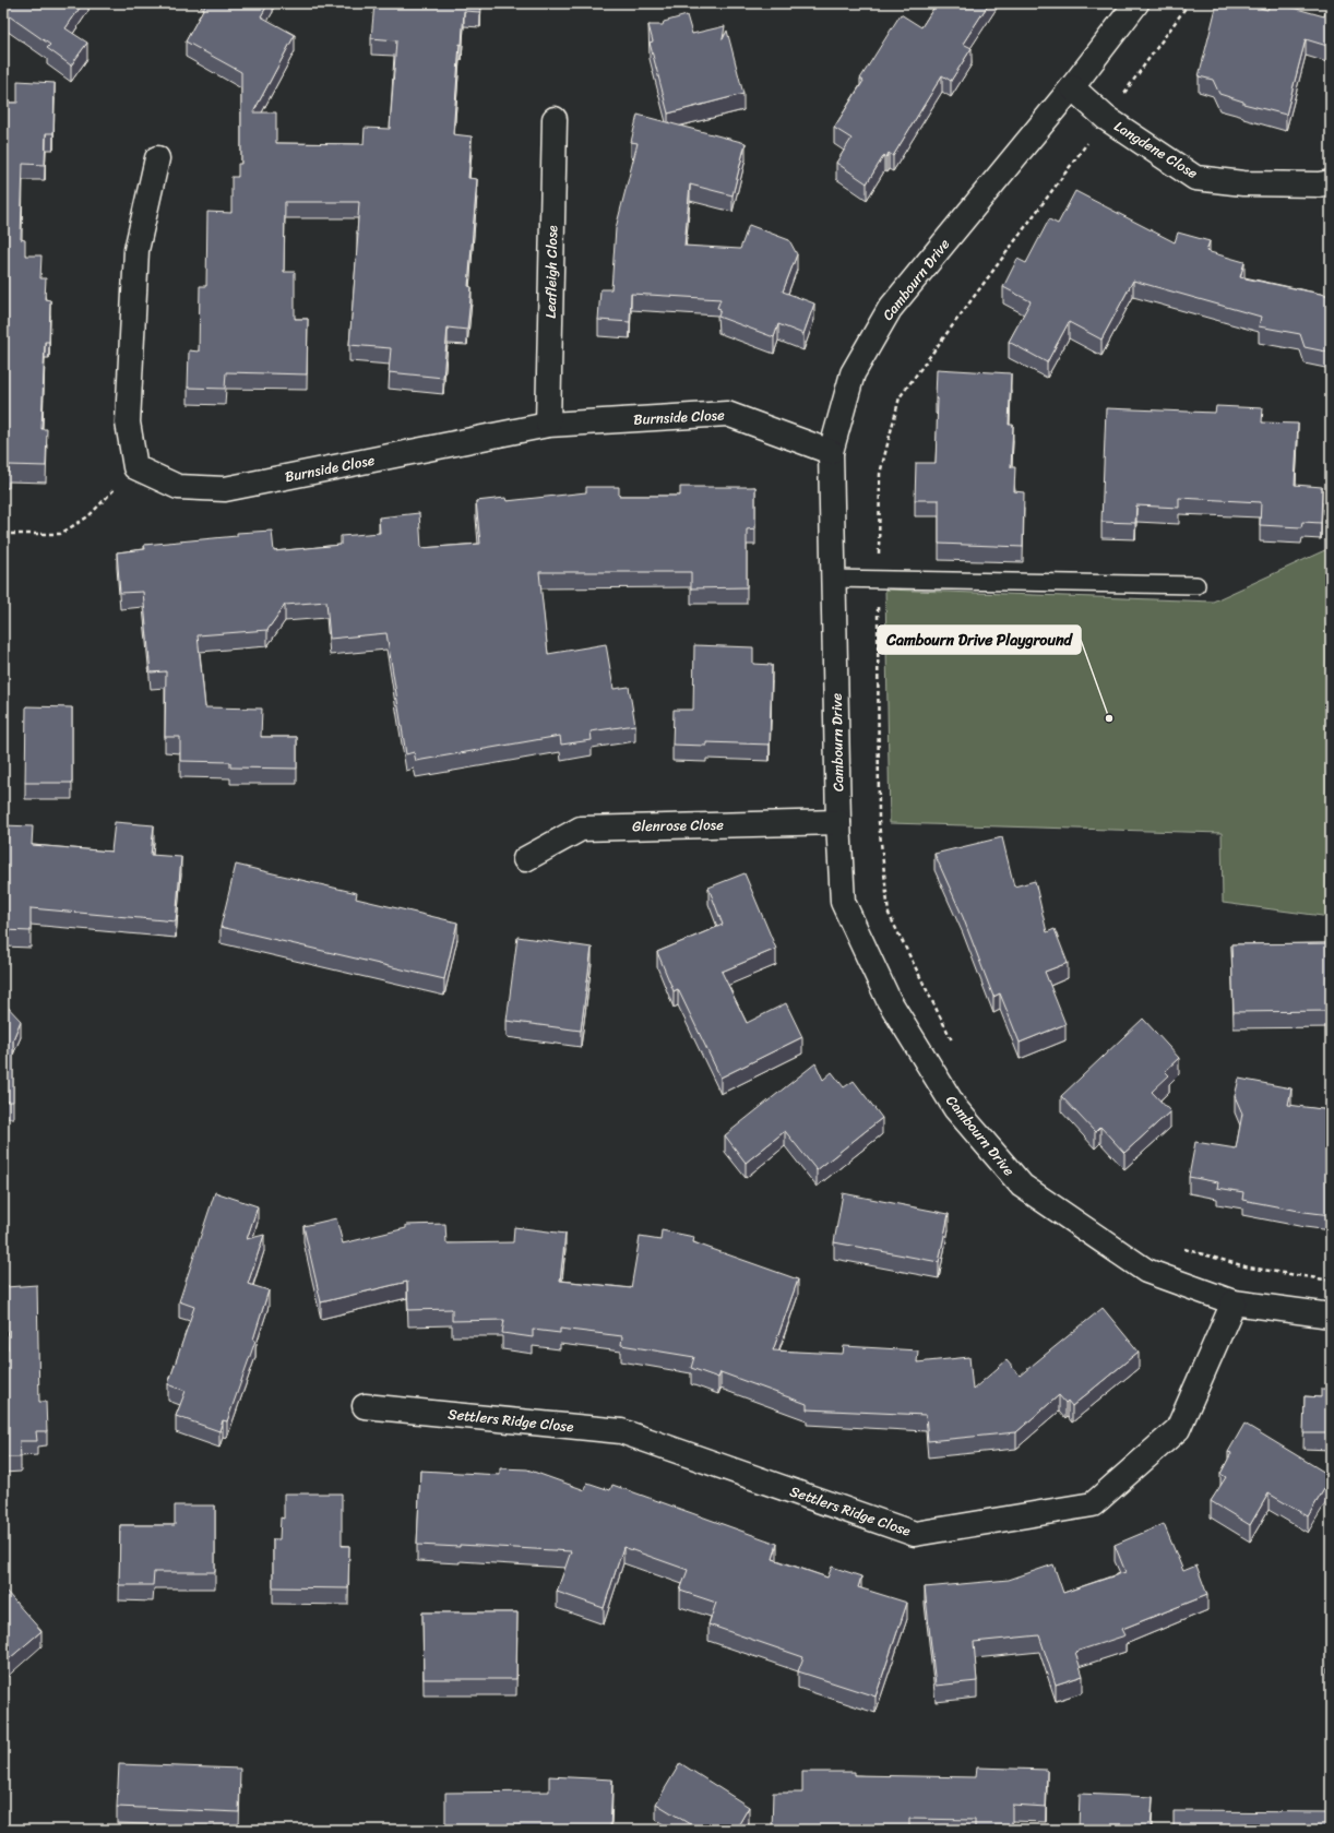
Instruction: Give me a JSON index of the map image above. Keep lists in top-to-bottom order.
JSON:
{
  "streets": {
    "street": [
      "Langdene Close",
      "Leafleigh Close",
      "Cambourn Drive",
      "Burnside Close",
      "Glenrose Close",
      "Settlers Ridge Close"
    ]
  },
  "crossings": [
    ["Langdene Close", "Cambourn Drive"],
    ["Leafleigh Close", "Burnside Close"],
    ["Cambourn Drive", "Burnside Close"],
    ["Cambourn Drive", "Glenrose Close"],
    ["Cambourn Drive", "Settlers Ridge Close"]
  ],
  "places": ["Cambourn Drive Playground"]
}
